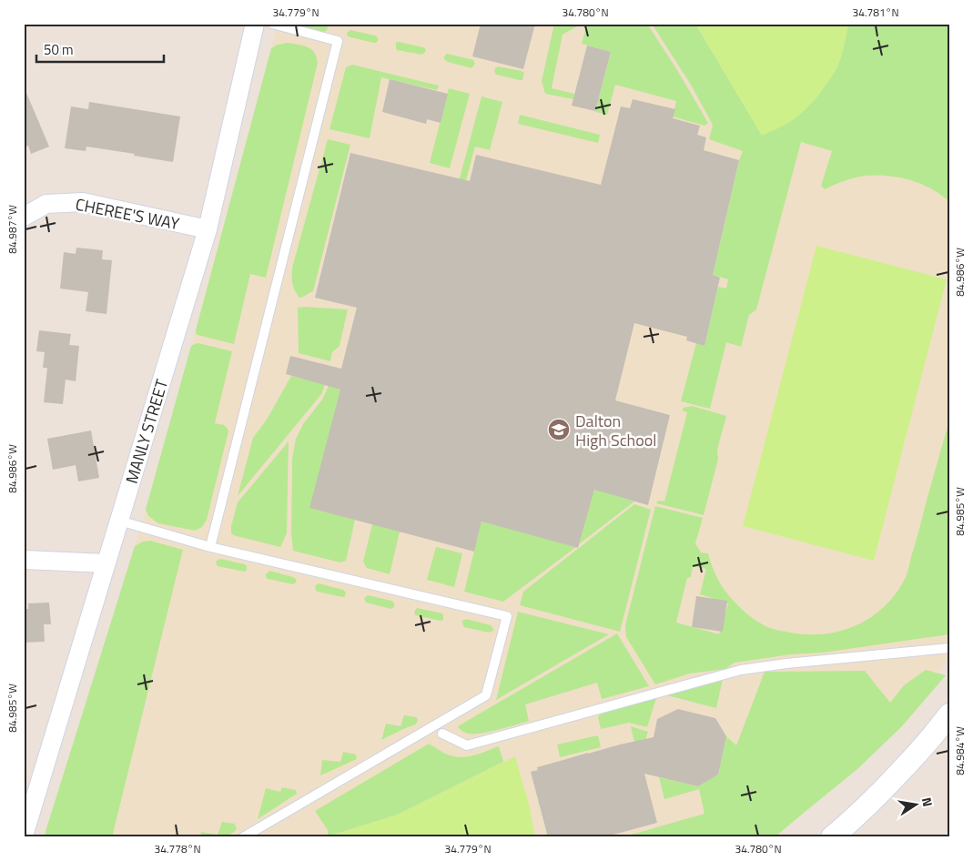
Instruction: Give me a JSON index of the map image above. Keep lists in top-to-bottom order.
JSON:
{
  "streets": {
    "street": ["CHEREE'S WAY", "MANLY STREET"]
  },
  "crossings": [
    ["CHEREE'S WAY", "MANLY STREET"]
  ],
  "places": {
    "school or university": ["Dalton High School"]
  },
  "scale_bar": "50 m",
  "north": "right",
  "coordinates": [
    "34.779°N",
    "34.780°N",
    "34.781°N",
    "84.987°W",
    "84.986°W",
    "84.985°W",
    "84.984°W",
    "34.778°N"
  ]
}
